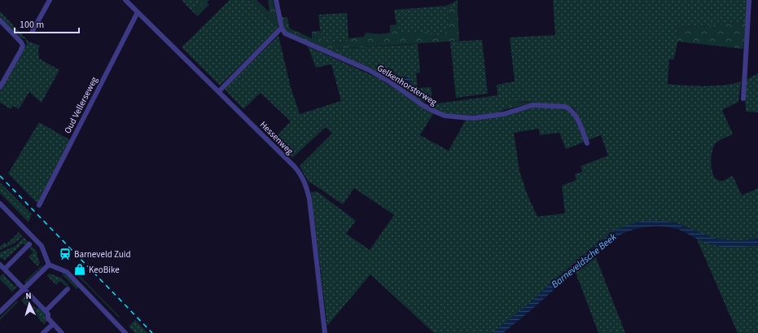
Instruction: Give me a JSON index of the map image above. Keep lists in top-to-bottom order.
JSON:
{
  "streets": {
    "street": ["Gelkenhorsterweg", "Oud Vellerseweg", "Hessenweg"]
  },
  "crossings": [
    ["Oud Vellerseweg", "Hessenweg"]
  ],
  "water": ["Barneveldsche Beek"],
  "places": {
    "station": ["Barneveld Zuid"],
    "shop": ["KeoBike"]
  },
  "scale_bar": "100 m",
  "north": "top"
}
